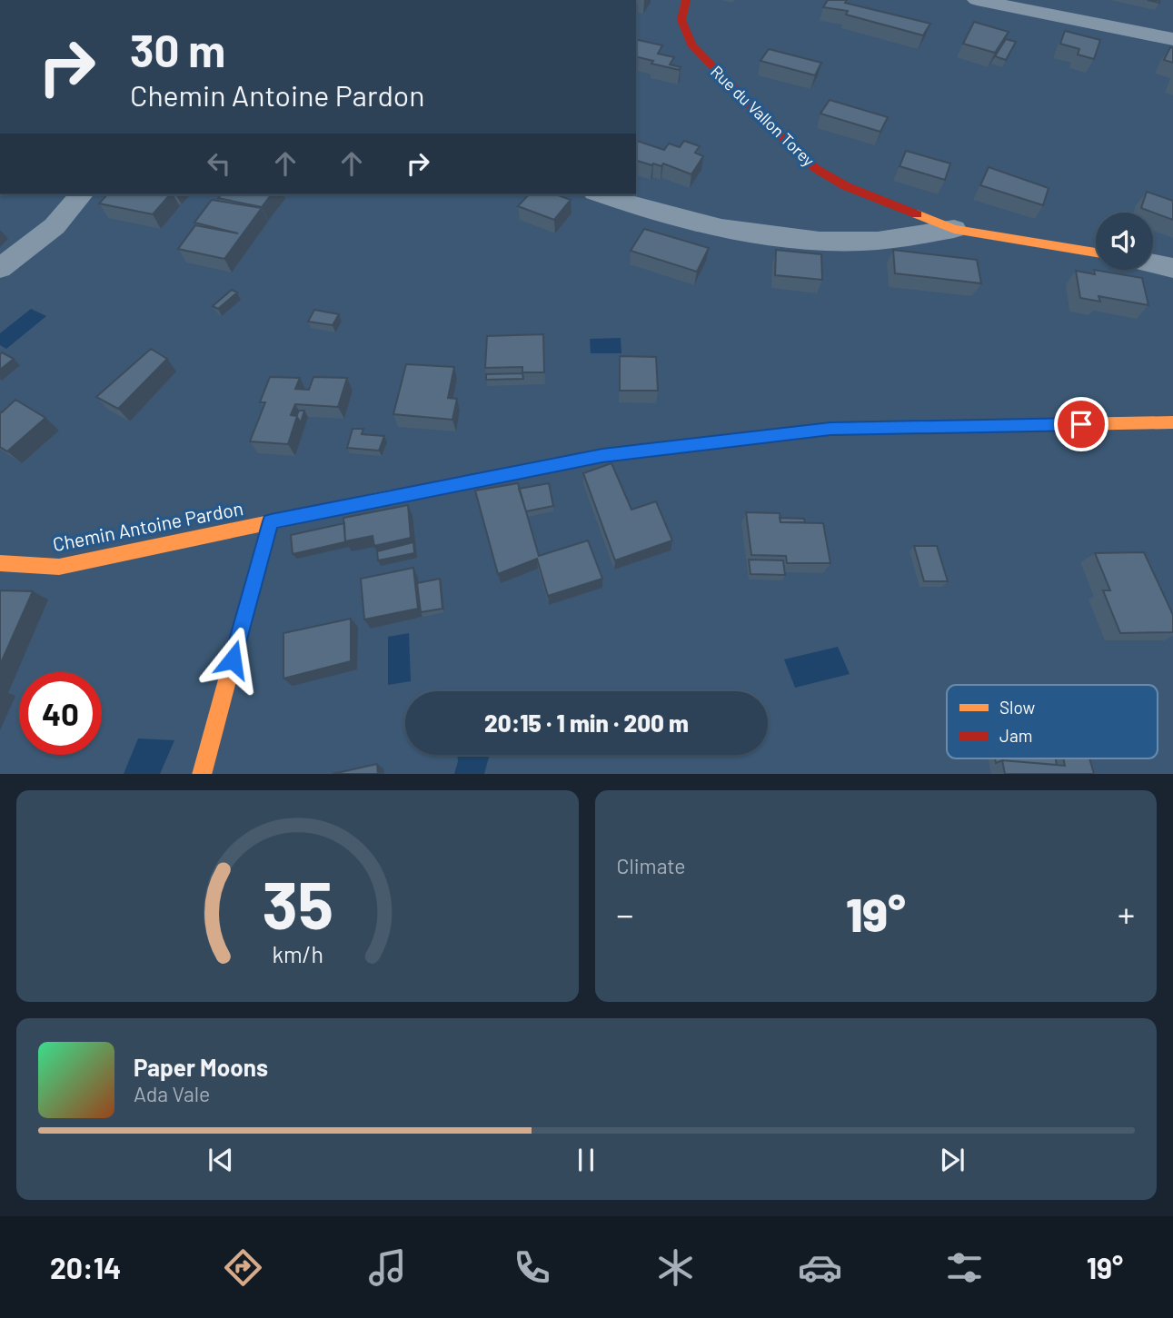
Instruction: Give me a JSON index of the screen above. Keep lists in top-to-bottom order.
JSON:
{
  "streets": {
    "street": ["Rue du Vallon Torey", "Chemin Antoine Pardon"]
  },
  "legend": ["Slow", "Jam"],
  "page": {
    "turn": ["30 m", "Chemin Antoine Pardon"],
    "limit": "40",
    "trip": "20:15 · 1 min · 200 m",
    "tile": "Climate",
    "heat": ["−", "19°", "+"],
    "song": ["Paper Moons", "Ada Vale"],
    "tabs": ["20:14", "19°"],
    "gauge": ["35", "km/h"]
  }
}
